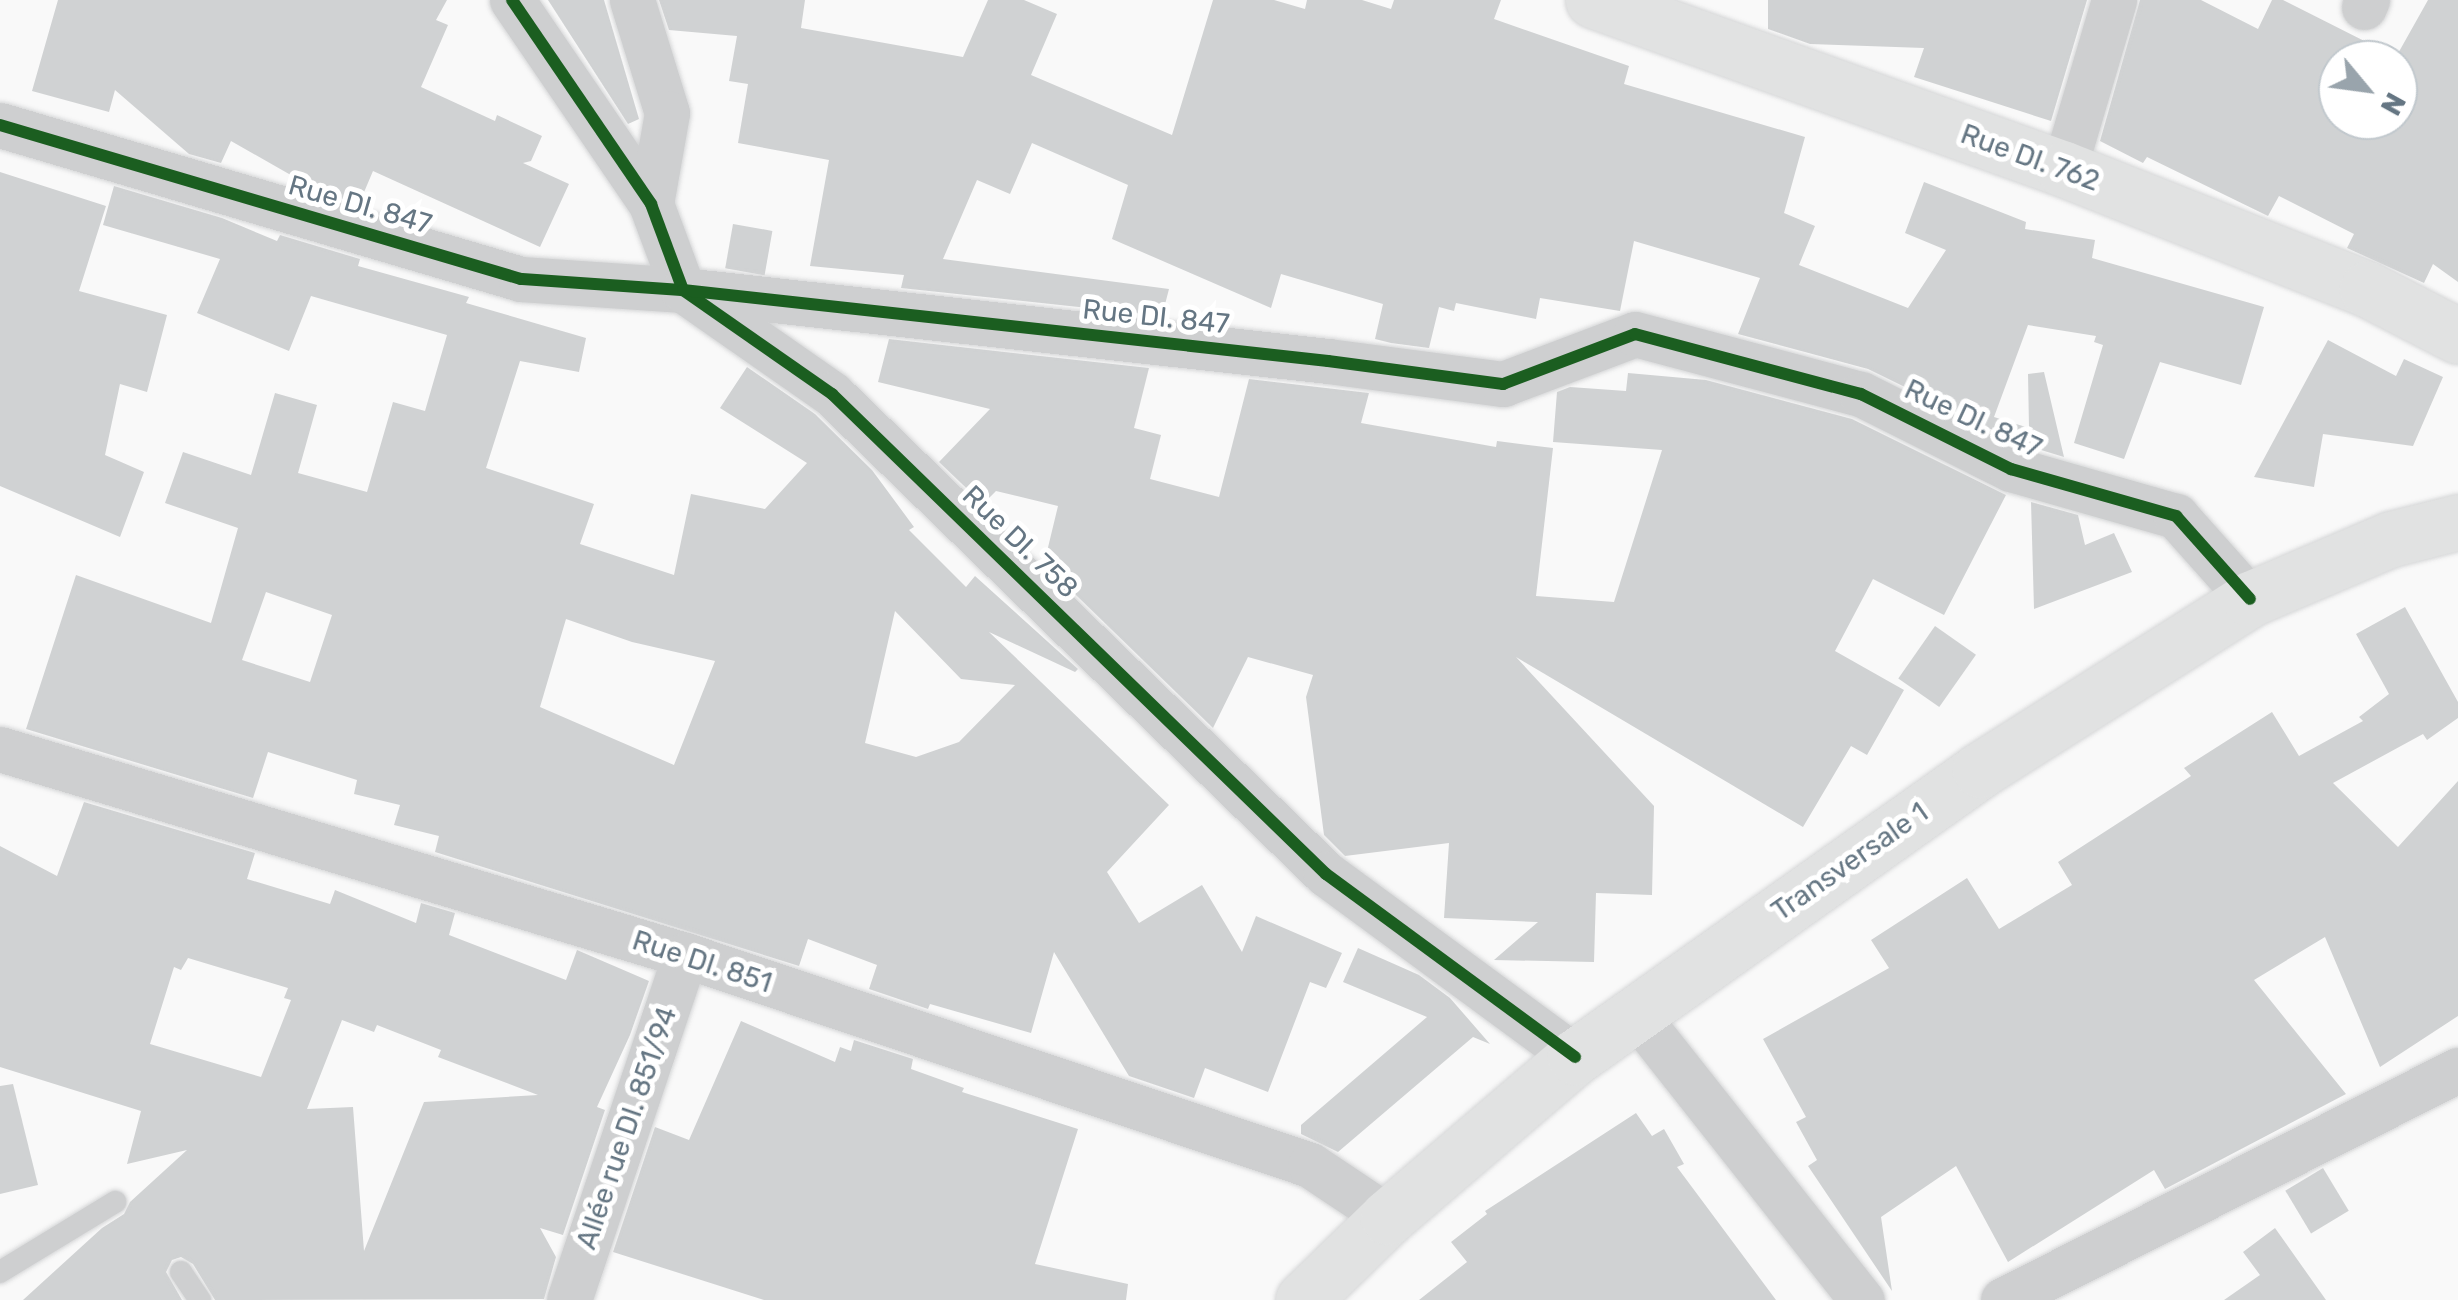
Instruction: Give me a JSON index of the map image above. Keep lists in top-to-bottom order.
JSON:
{
  "streets": {
    "main road": ["Rue DI. 762", "Transversale 1"],
    "street": [
      "Rue DI. 847",
      "Rue DI. 758",
      "Rue DI. 851",
      "Allée rue DI. 851/94"
    ]
  },
  "crossings": [
    ["Rue DI. 847", "Rue DI. 758"],
    ["Rue DI. 847", "Transversale 1"],
    ["Rue DI. 758", "Transversale 1"],
    ["Transversale 1", "Rue DI. 851"],
    ["Rue DI. 851", "Allée rue DI. 851/94"]
  ],
  "north": "bottom right"
}
